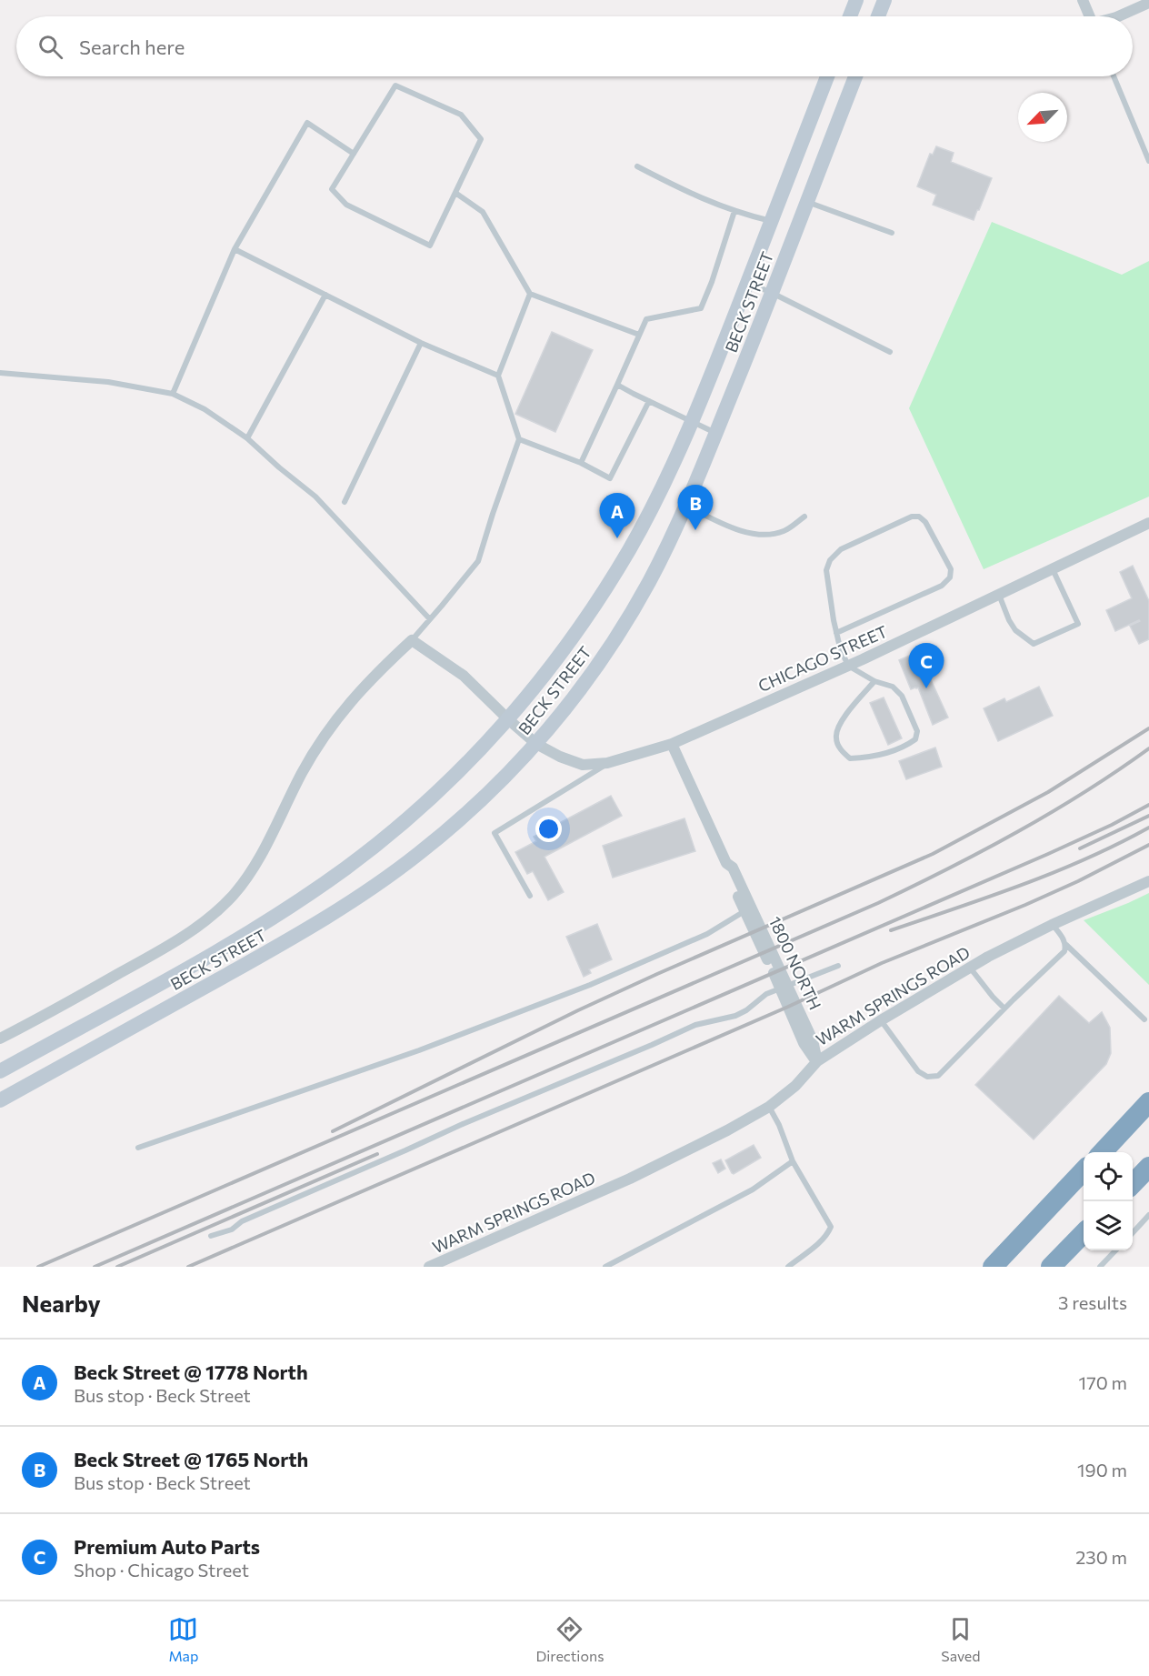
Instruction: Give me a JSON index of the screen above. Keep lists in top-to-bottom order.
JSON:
{
  "streets": {
    "main road": ["BECK STREET"],
    "street": ["CHICAGO STREET", "1800 NORTH", "WARM SPRINGS ROAD"]
  },
  "crossings": [
    ["BECK STREET", "CHICAGO STREET"],
    ["CHICAGO STREET", "1800 NORTH"],
    ["1800 NORTH", "WARM SPRINGS ROAD"]
  ],
  "north": "bottom left",
  "page": {
    "search": "Search here",
    "pins": ["B", "A", "C"],
    "heading": ["Nearby", "3 results"],
    "list": [
      {
        "mark": "A",
        "name": "Beck Street @ 1778 North",
        "note": "Bus stop · Beck Street",
        "value": "170 m"
      },
      {
        "mark": "B",
        "name": "Beck Street @ 1765 North",
        "note": "Bus stop · Beck Street",
        "value": "190 m"
      },
      {
        "mark": "C",
        "name": "Premium Auto Parts",
        "note": "Shop · Chicago Street",
        "value": "230 m"
      }
    ],
    "nav": ["Map", "Directions", "Saved"]
  }
}
